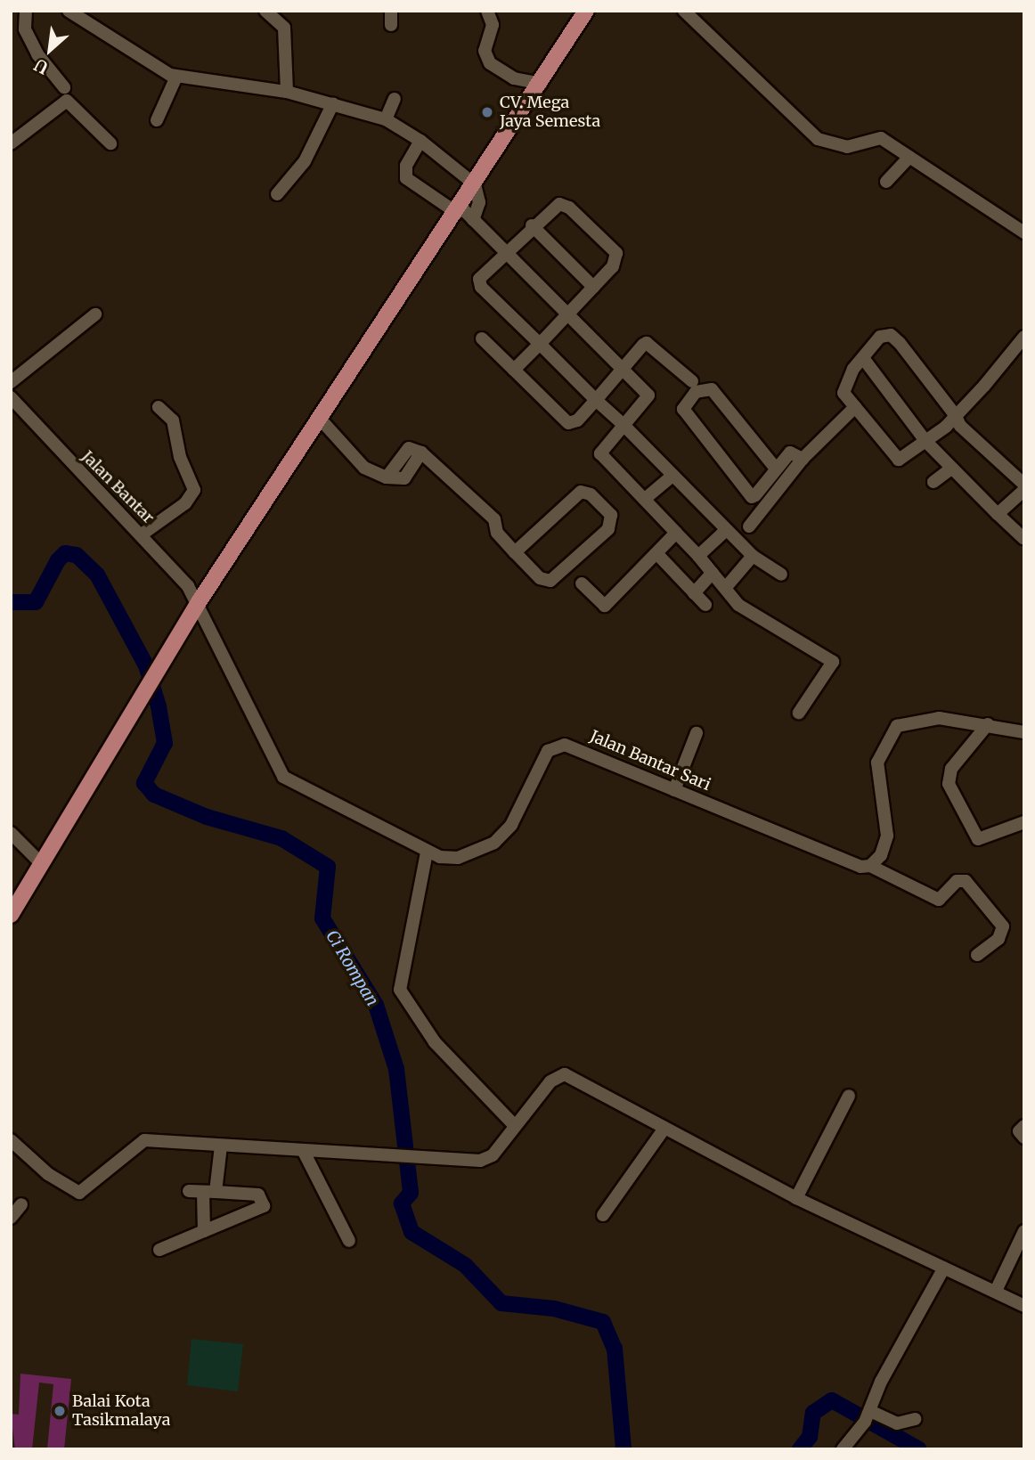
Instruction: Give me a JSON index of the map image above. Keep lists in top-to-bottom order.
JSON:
{
  "streets": {
    "street": ["Jalan Bantar", "Jalan Bantar Sari"]
  },
  "crossings": [
    ["Jalan Bantar", "Jalan Bantar Sari"]
  ],
  "water": ["Ci Rompan"],
  "places": ["CV. Mega Jaya Semesta", "Balai Kota Tasikmalaya"],
  "north": "bottom left"
}
